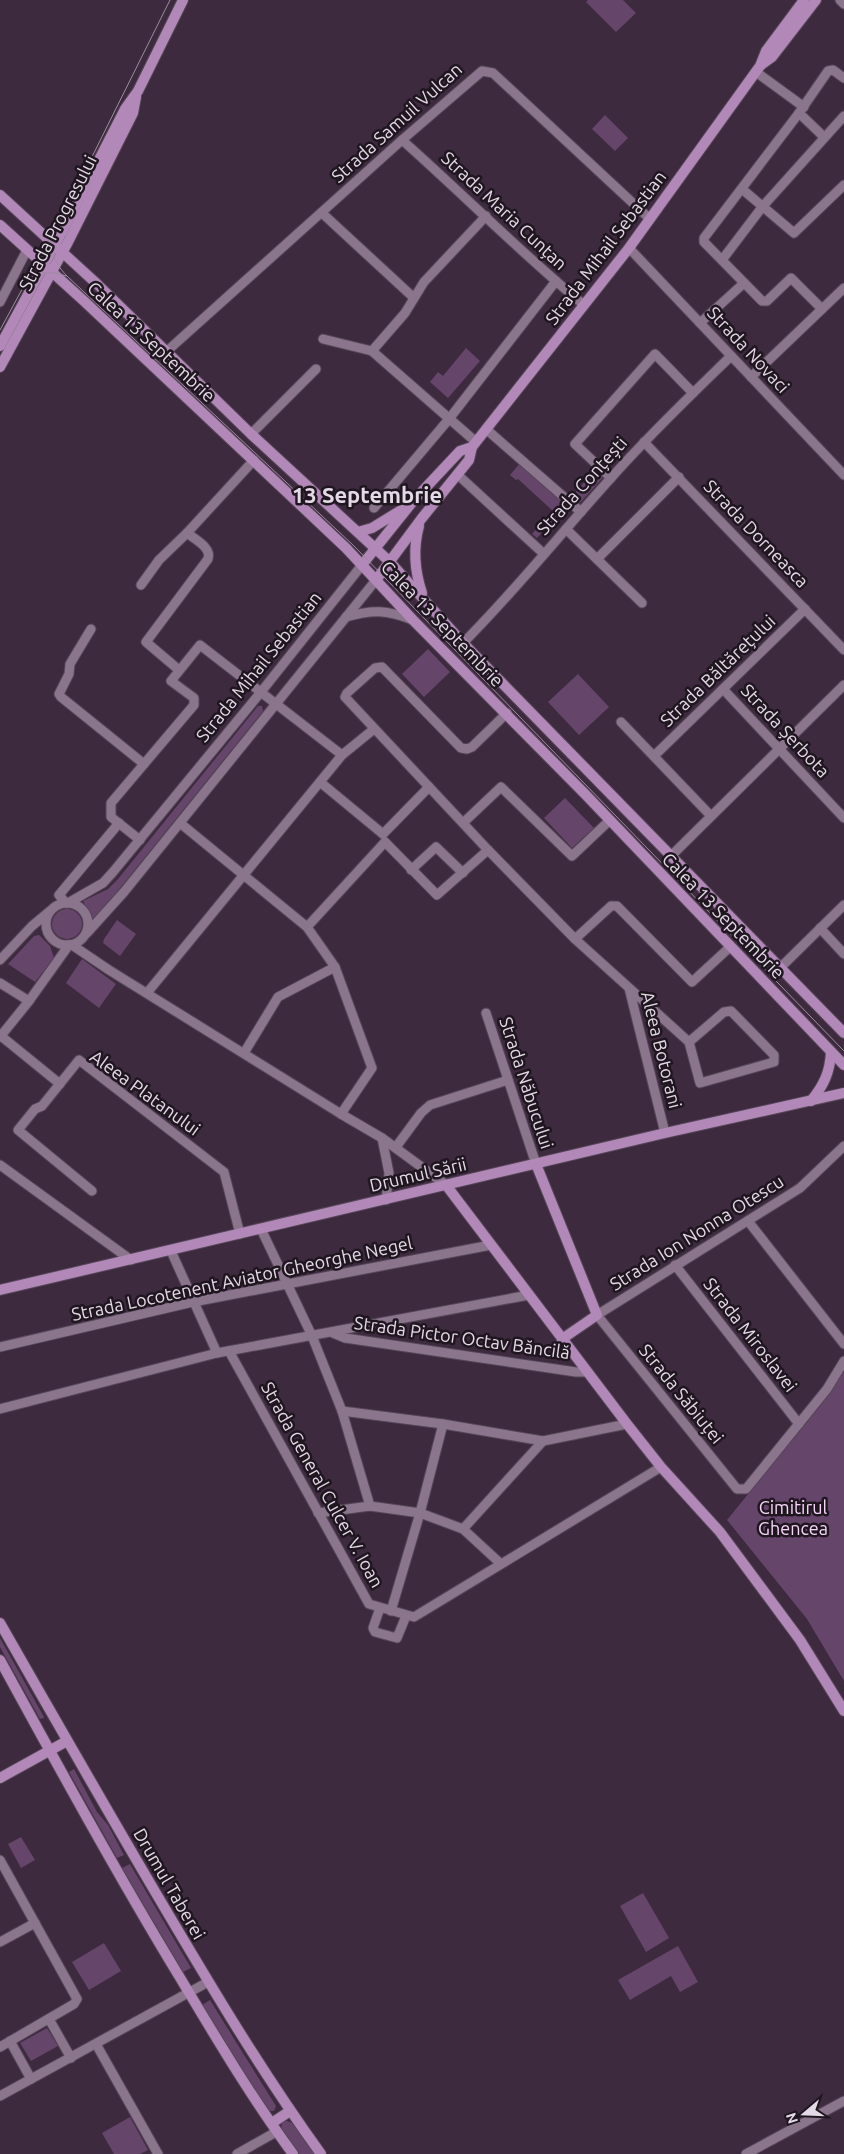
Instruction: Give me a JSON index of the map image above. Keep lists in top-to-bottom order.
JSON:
{
  "streets": {
    "main road": [
      "Strada Progresului",
      "Strada Mihail Sebastian",
      "Calea 13 Septembrie",
      "Drumul Sării",
      "Strada Ion Nonna Otescu",
      "Drumul Taberei"
    ],
    "street": [
      "Strada Samuil Vulcan",
      "Strada Maria Cunțan",
      "Strada Novaci",
      "Strada Conțești",
      "Strada Dorneasca",
      "Strada Băltărețului",
      "Strada Șerbota",
      "Aleea Botorani",
      "Strada Năbucului",
      "Aleea Platanului",
      "Strada Locotenent Aviator Gheorghe Negel",
      "Strada Miroslavei",
      "Strada Pictor Octav Băncilă",
      "Strada Săbiuței",
      "Strada General Culcer V. Ioan"
    ]
  },
  "crossings": [
    ["Strada Samuil Vulcan", "Strada Maria Cunțan"],
    ["Strada Samuil Vulcan", "Strada Mihail Sebastian"],
    ["Strada Samuil Vulcan", "Calea 13 Septembrie"],
    ["Strada Maria Cunțan", "Strada Mihail Sebastian"],
    ["Strada Progresului", "Calea 13 Septembrie"],
    ["Strada Mihail Sebastian", "Calea 13 Septembrie"],
    ["Strada Mihail Sebastian", "Strada Novaci"],
    ["Calea 13 Septembrie", "Strada Conțești"],
    ["Calea 13 Septembrie", "Aleea Botorani"],
    ["Strada Novaci", "Strada Conțești"],
    ["Strada Conțești", "Strada Dorneasca"],
    ["Strada Dorneasca", "Strada Băltărețului"],
    ["Strada Băltărețului", "Strada Șerbota"],
    ["Aleea Botorani", "Drumul Sării"],
    ["Strada Năbucului", "Drumul Sării"],
    ["Aleea Platanului", "Drumul Sării"],
    ["Strada Ion Nonna Otescu", "Strada Miroslavei"],
    ["Strada Ion Nonna Otescu", "Strada Săbiuței"],
    ["Strada Miroslavei", "Strada Săbiuței"]
  ],
  "districts": ["13 Septembrie"],
  "parks": ["Cimitirul Ghencea"],
  "north": "left"
}
